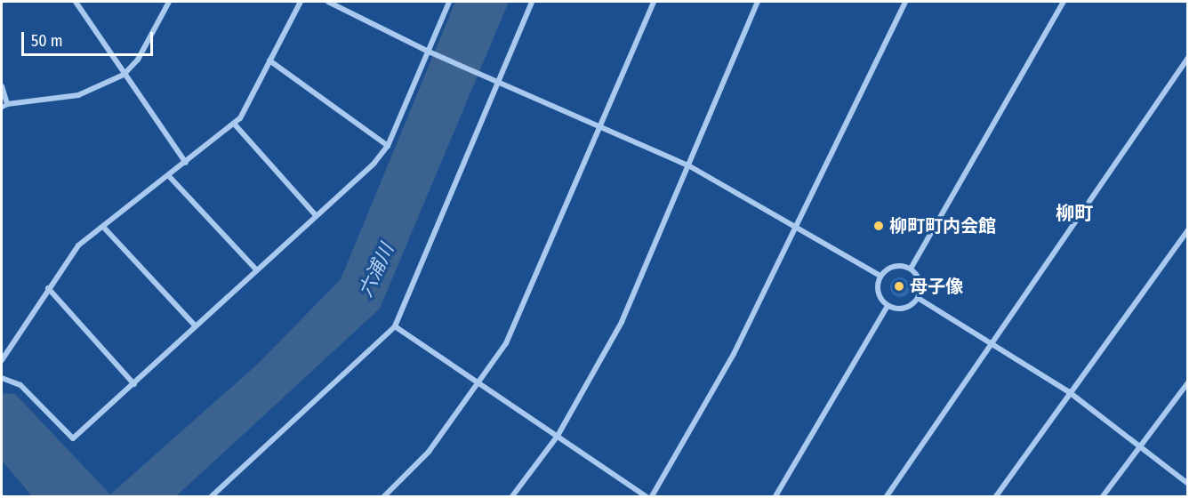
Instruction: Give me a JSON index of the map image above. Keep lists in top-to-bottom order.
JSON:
{
  "districts": ["柳町"],
  "water": ["六浦川"],
  "places": ["柳町町内会館", "母子像"],
  "scale_bar": "50 m"
}
